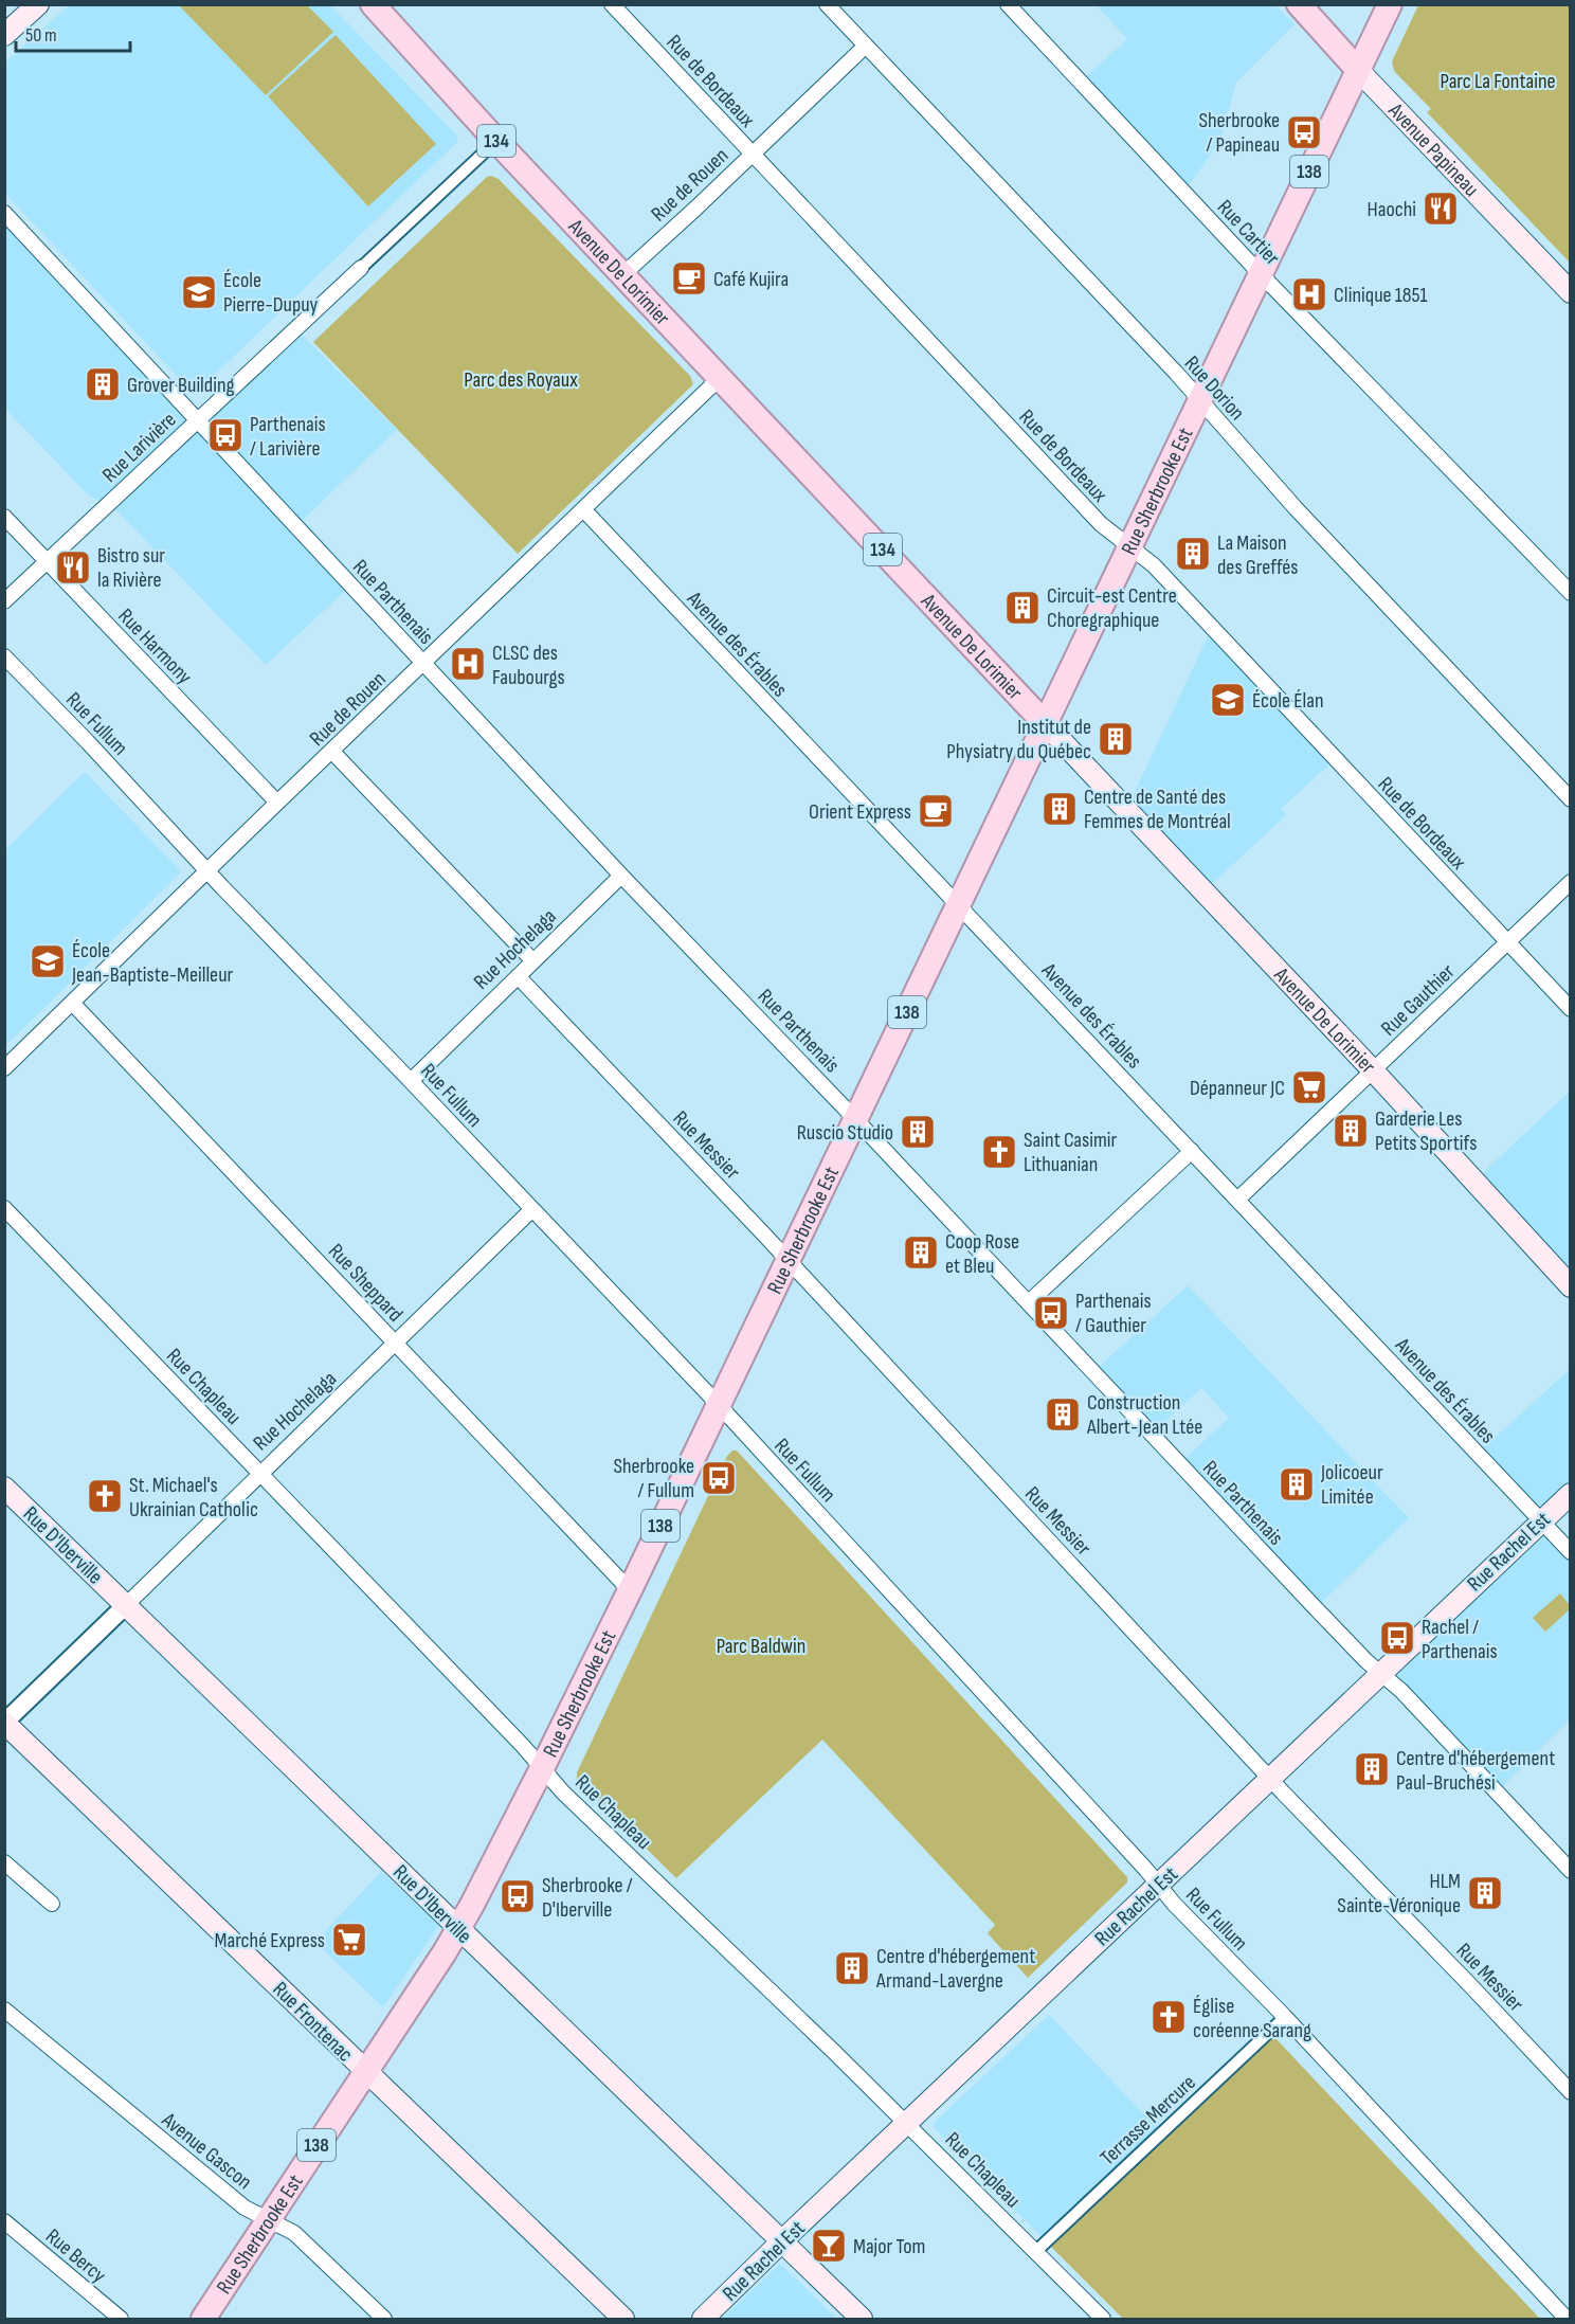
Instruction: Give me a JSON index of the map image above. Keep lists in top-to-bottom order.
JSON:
{
  "streets": {
    "main road": [
      "134",
      "Avenue Papineau",
      "138",
      "Avenue De Lorimier",
      "Rue Sherbrooke Est",
      "Rue D'Iberville",
      "Rue Rachel Est",
      "Rue Frontenac"
    ],
    "street": [
      "Rue de Bordeaux",
      "Rue de Rouen",
      "Rue Cartier",
      "Rue Dorion",
      "Rue Larivière",
      "Rue Parthenais",
      "Avenue des Érables",
      "Rue Harmony",
      "Rue Fullum",
      "Rue Hochelaga",
      "Rue Gauthier",
      "Rue Messier",
      "Rue Sheppard",
      "Rue Chapleau",
      "Terrasse Mercure",
      "Avenue Gascon",
      "Rue Bercy"
    ]
  },
  "crossings": [
    ["Rue de Bordeaux", "Rue de Rouen"],
    ["Rue de Bordeaux", "Rue Sherbrooke Est"],
    ["Rue de Bordeaux", "Rue Gauthier"],
    ["Avenue Papineau", "Rue Sherbrooke Est"],
    ["Rue de Rouen", "Avenue De Lorimier"],
    ["Rue de Rouen", "Rue Dorion"],
    ["Rue de Rouen", "Rue Parthenais"],
    ["Rue de Rouen", "Avenue des Érables"],
    ["Rue de Rouen", "Rue Harmony"],
    ["Rue de Rouen", "Rue Fullum"],
    ["Rue de Rouen", "Rue Sheppard"],
    ["Rue Cartier", "Rue Sherbrooke Est"],
    ["Avenue De Lorimier", "Rue Larivière"],
    ["Avenue De Lorimier", "Rue Sherbrooke Est"],
    ["Avenue De Lorimier", "Rue Gauthier"],
    ["Rue Dorion", "Rue Sherbrooke Est"],
    ["Rue Larivière", "Rue Parthenais"],
    ["Rue Larivière", "Rue Harmony"],
    ["Rue Sherbrooke Est", "Rue Parthenais"],
    ["Rue Sherbrooke Est", "Avenue des Érables"],
    ["Rue Sherbrooke Est", "Rue Fullum"],
    ["Rue Sherbrooke Est", "Rue Messier"],
    ["Rue Sherbrooke Est", "Rue Sheppard"],
    ["Rue Sherbrooke Est", "Rue Chapleau"],
    ["Rue Sherbrooke Est", "Rue D'Iberville"],
    ["Rue Sherbrooke Est", "Rue Frontenac"],
    ["Rue Sherbrooke Est", "Avenue Gascon"],
    ["Rue Parthenais", "Rue Hochelaga"],
    ["Rue Parthenais", "Rue Rachel Est"],
    ["Avenue des Érables", "Rue Gauthier"],
    ["Avenue des Érables", "Rue Rachel Est"],
    ["Rue Fullum", "Rue Hochelaga"],
    ["Rue Fullum", "Rue Rachel Est"],
    ["Rue Fullum", "Terrasse Mercure"],
    ["Rue Hochelaga", "Rue Messier"],
    ["Rue Hochelaga", "Rue Sheppard"],
    ["Rue Hochelaga", "Rue Chapleau"],
    ["Rue Hochelaga", "Rue D'Iberville"],
    ["Rue Hochelaga", "Rue Frontenac"],
    ["Rue Messier", "Rue Rachel Est"],
    ["Rue Chapleau", "Rue Rachel Est"],
    ["Rue Chapleau", "Terrasse Mercure"],
    ["Rue D'Iberville", "Rue Rachel Est"]
  ],
  "parks": ["Parc La Fontaine", "Parc des Royaux", "Parc Baldwin"],
  "places": {
    "bus stop": [
      "Sherbrooke / Papineau",
      "Parthenais / Larivière",
      "Parthenais / Gauthier",
      "Sherbrooke / Fullum",
      "Rachel / Parthenais",
      "Sherbrooke / D'Iberville"
    ],
    "restaurant": ["Haochi", "Bistro sur la Rivière"],
    "cafe": ["Café Kujira", "Orient Express"],
    "school or university": ["École Pierre-Dupuy", "École Élan", "École Jean-Baptiste-Meilleur"],
    "hospital": ["Clinique 1851", "CLSC des Faubourgs"],
    "building": [
      "Grover Building",
      "La Maison des Greffés",
      "Circuit-est Centre Choregraphique",
      "Institut de Physiatry du Québec",
      "Centre de Santé des Femmes de Montréal",
      "Garderie Les Petits Sportifs",
      "Ruscio Studio",
      "Coop Rose et Bleu",
      "Construction Albert-Jean Ltée",
      "Jolicoeur Limitée",
      "Centre d'hébergement Paul-Bruchési",
      "HLM Sainte-Véronique",
      "Centre d'hébergement Armand-Lavergne"
    ],
    "supermarket": ["Dépanneur JC", "Marché Express"],
    "church": ["Saint Casimir Lithuanian", "St. Michael's Ukrainian Catholic", "Église coréenne Sarang"],
    "bar": ["Major Tom"]
  },
  "scale_bar": "50 m"
}
